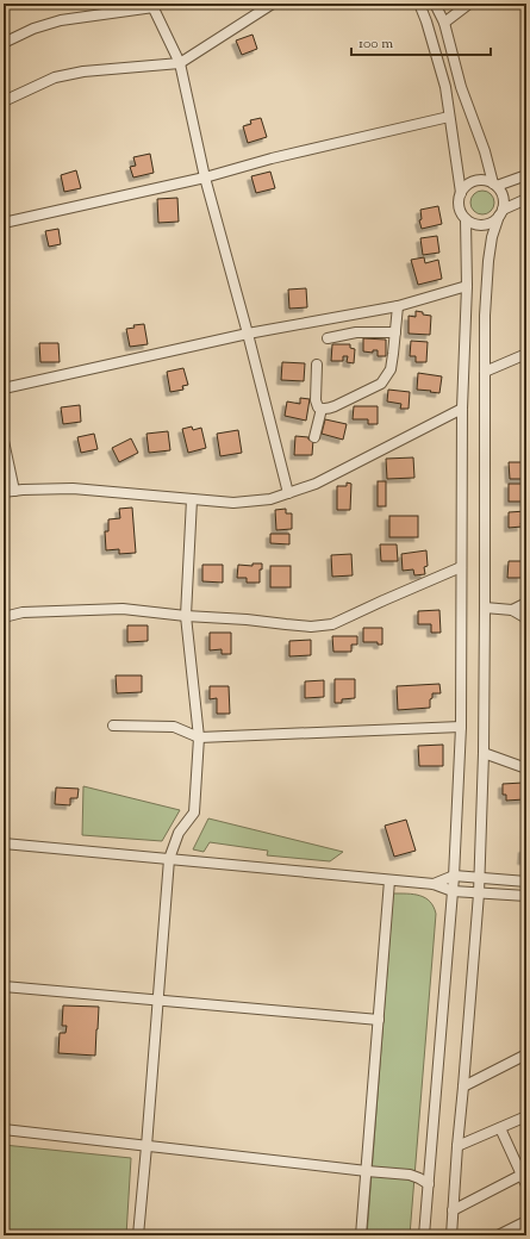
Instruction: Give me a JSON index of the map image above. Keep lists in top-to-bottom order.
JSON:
{
  "scale_bar": "100 m"
}
